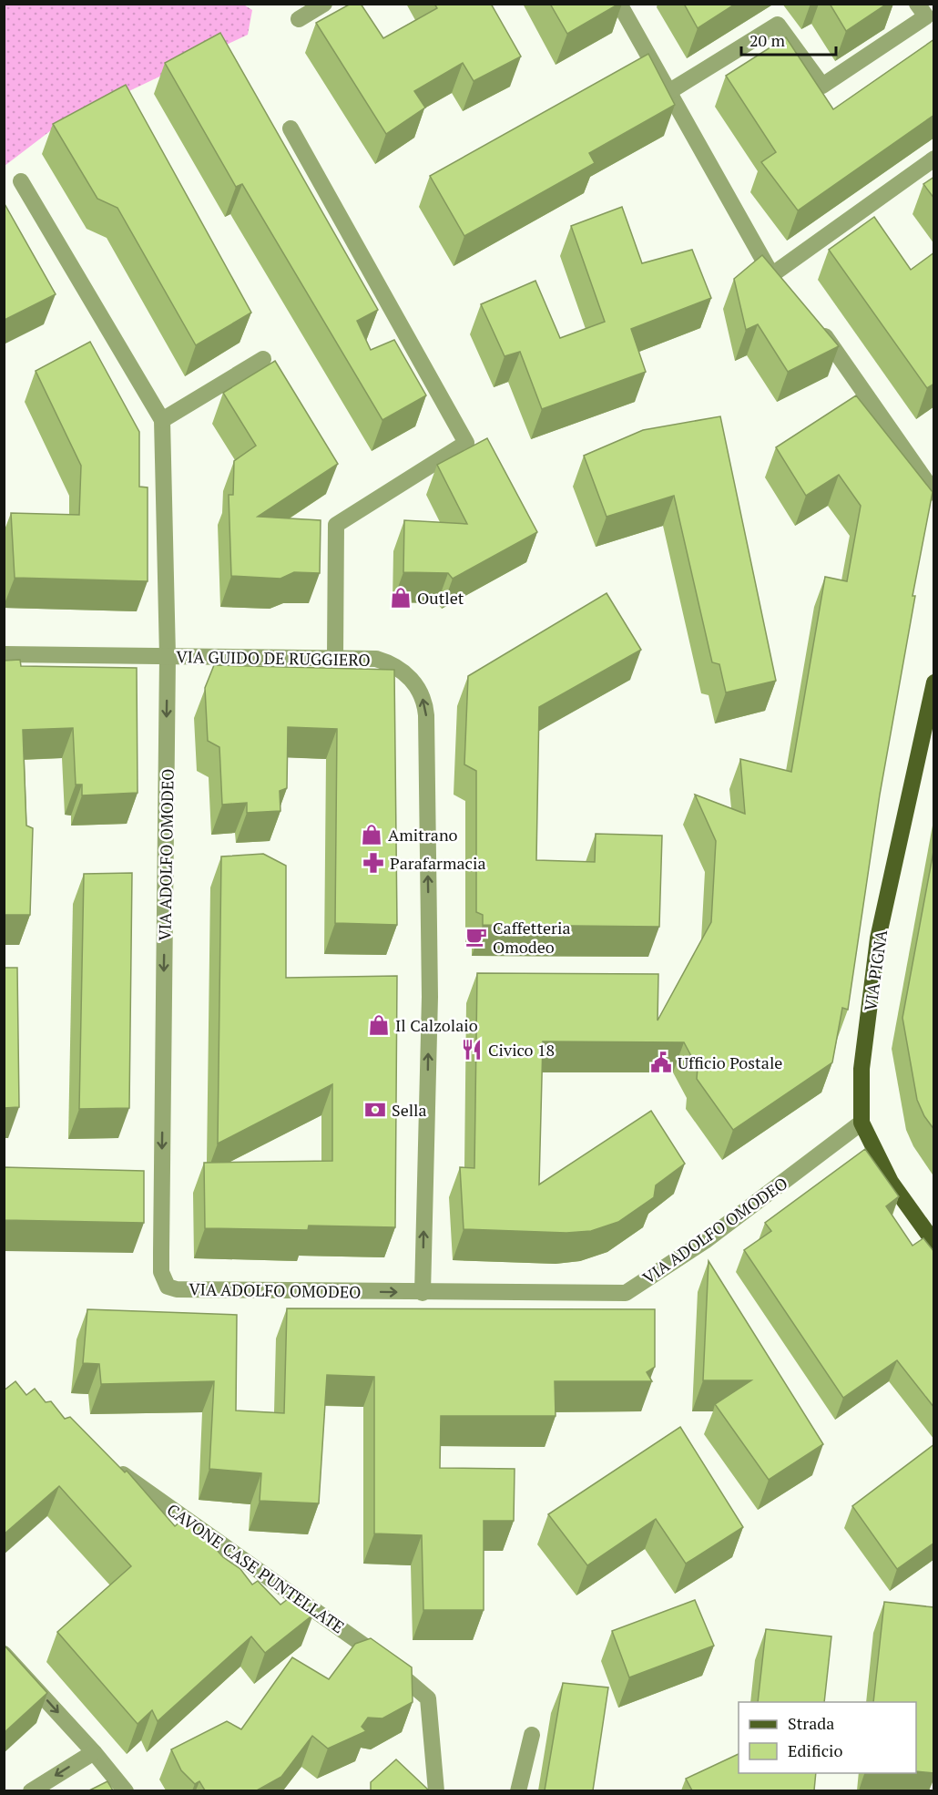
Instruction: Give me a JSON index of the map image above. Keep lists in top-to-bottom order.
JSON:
{
  "streets": {
    "main road": ["VIA PIGNA"],
    "street": ["VIA GUIDO DE RUGGIERO", "VIA ADOLFO OMODEO", "CAVONE CASE PUNTELLATE"]
  },
  "crossings": [
    ["VIA GUIDO DE RUGGIERO", "VIA ADOLFO OMODEO"],
    ["VIA ADOLFO OMODEO", "VIA PIGNA"]
  ],
  "one_way": ["VIA GUIDO DE RUGGIERO"],
  "places": {
    "shop": ["Outlet", "Amitrano", "Il Calzolaio"],
    "pharmacy": ["Parafarmacia"],
    "cafe": ["Caffetteria Omodeo"],
    "restaurant": ["Civico 18"],
    "public building": ["Ufficio Postale"],
    "bank": ["Sella"]
  },
  "legend": ["Strada", "Edificio"],
  "scale_bar": "20 m"
}
